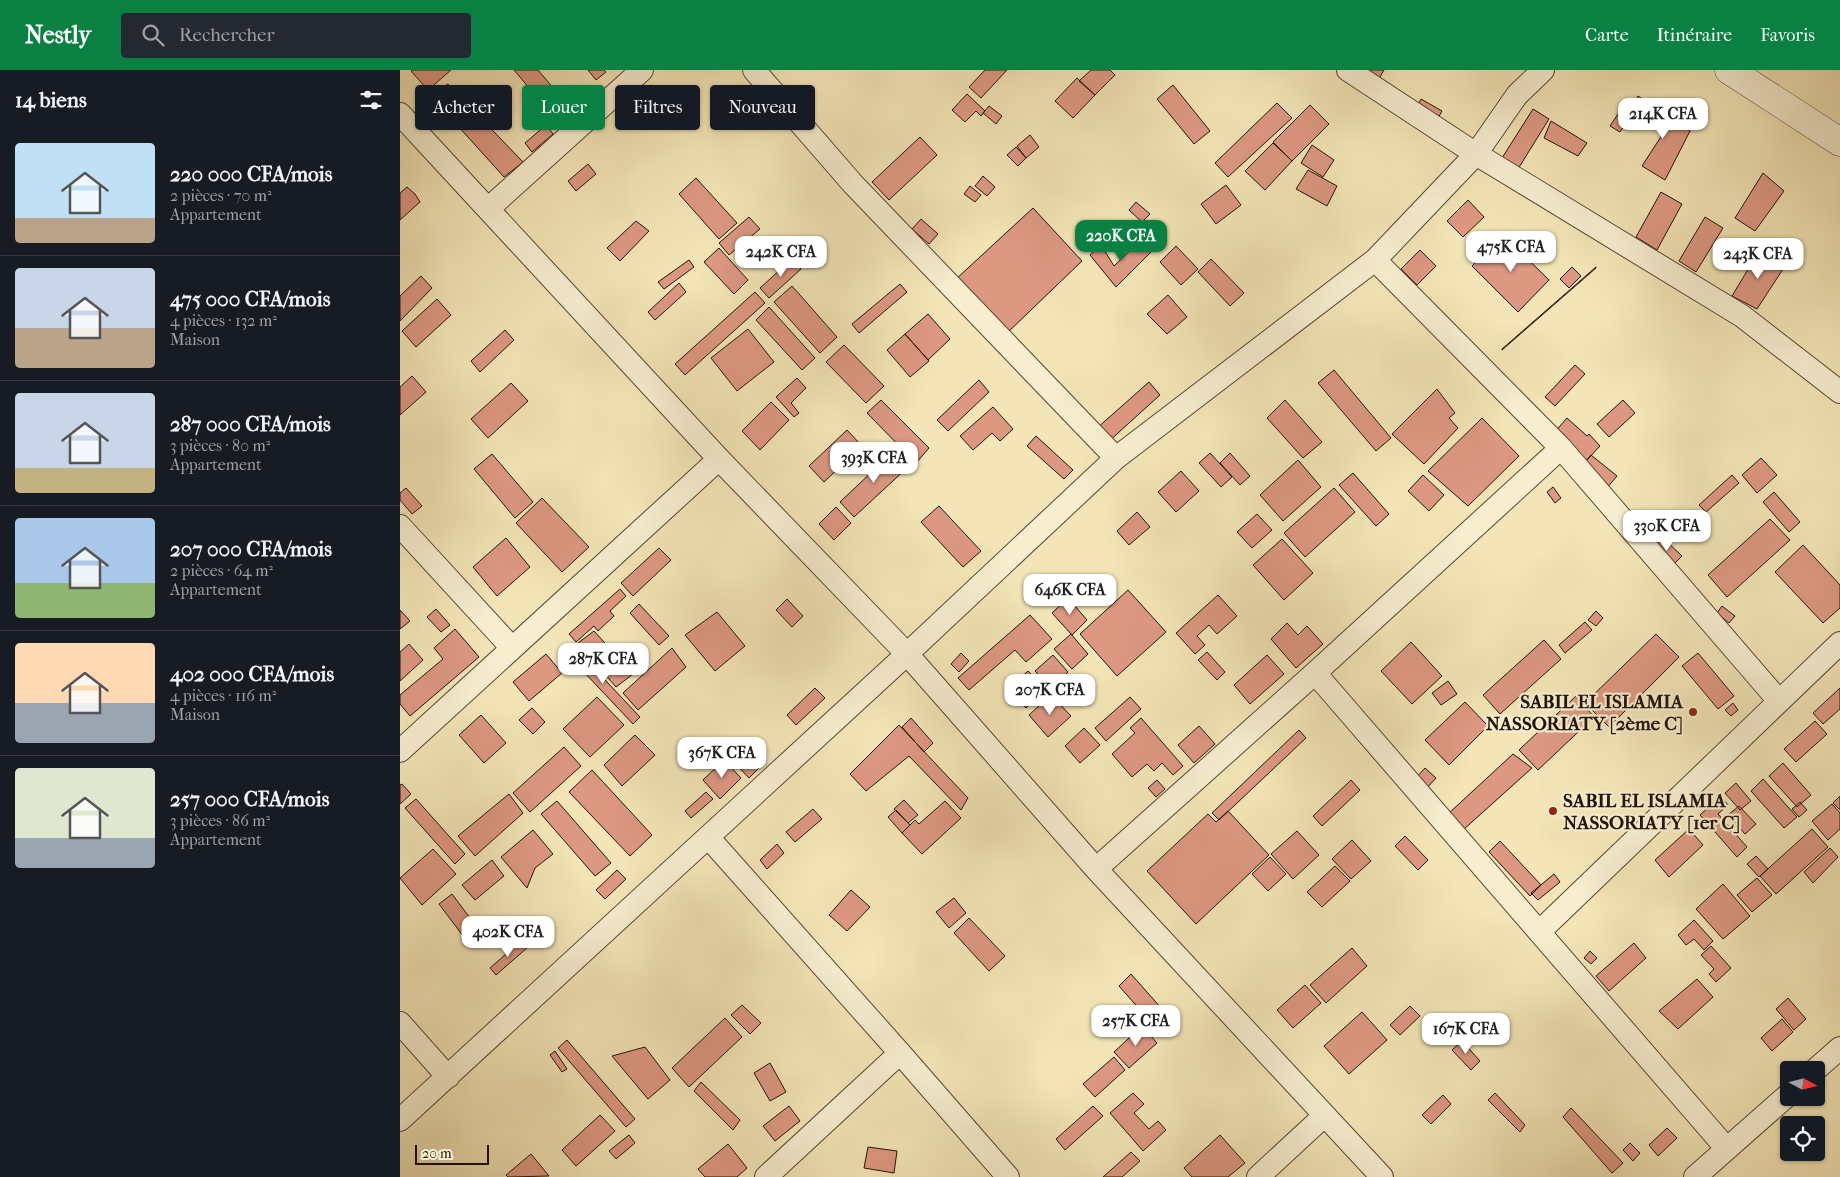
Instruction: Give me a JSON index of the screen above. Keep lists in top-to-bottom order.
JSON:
{
  "places": ["SABIL EL ISLAMIA NASSORIATY [2ème C]", "SABIL EL ISLAMIA NASSORIATY [1er C]"],
  "scale_bar": "20 m",
  "north": "right",
  "page": {
    "header": "Nestly",
    "search": "Rechercher",
    "nav": ["Carte", "Itinéraire", "Favoris"],
    "heading": "14 biens",
    "chip": [
      "Acheter",
      "Louer",
      "Filtres",
      "Nouveau"
    ],
    "price": [
      "214K CFA",
      "220K CFA",
      "475K CFA",
      "242K CFA",
      "243K CFA",
      "393K CFA",
      "330K CFA",
      "646K CFA",
      "287K CFA",
      "207K CFA",
      "367K CFA",
      "402K CFA",
      "257K CFA",
      "167K CFA"
    ],
    "list": [
      {
        "name": "220 000 CFA/mois",
        "note": "2 pièces · 70 m² · Appartement"
      },
      {
        "name": "475 000 CFA/mois",
        "note": "4 pièces · 132 m² · Maison"
      },
      {
        "name": "287 000 CFA/mois",
        "note": "3 pièces · 80 m² · Appartement"
      },
      {
        "name": "207 000 CFA/mois",
        "note": "2 pièces · 64 m² · Appartement"
      },
      {
        "name": "402 000 CFA/mois",
        "note": "4 pièces · 116 m² · Maison"
      },
      {
        "name": "257 000 CFA/mois",
        "note": "3 pièces · 86 m² · Appartement"
      }
    ],
    "scale": "20 m"
  }
}
